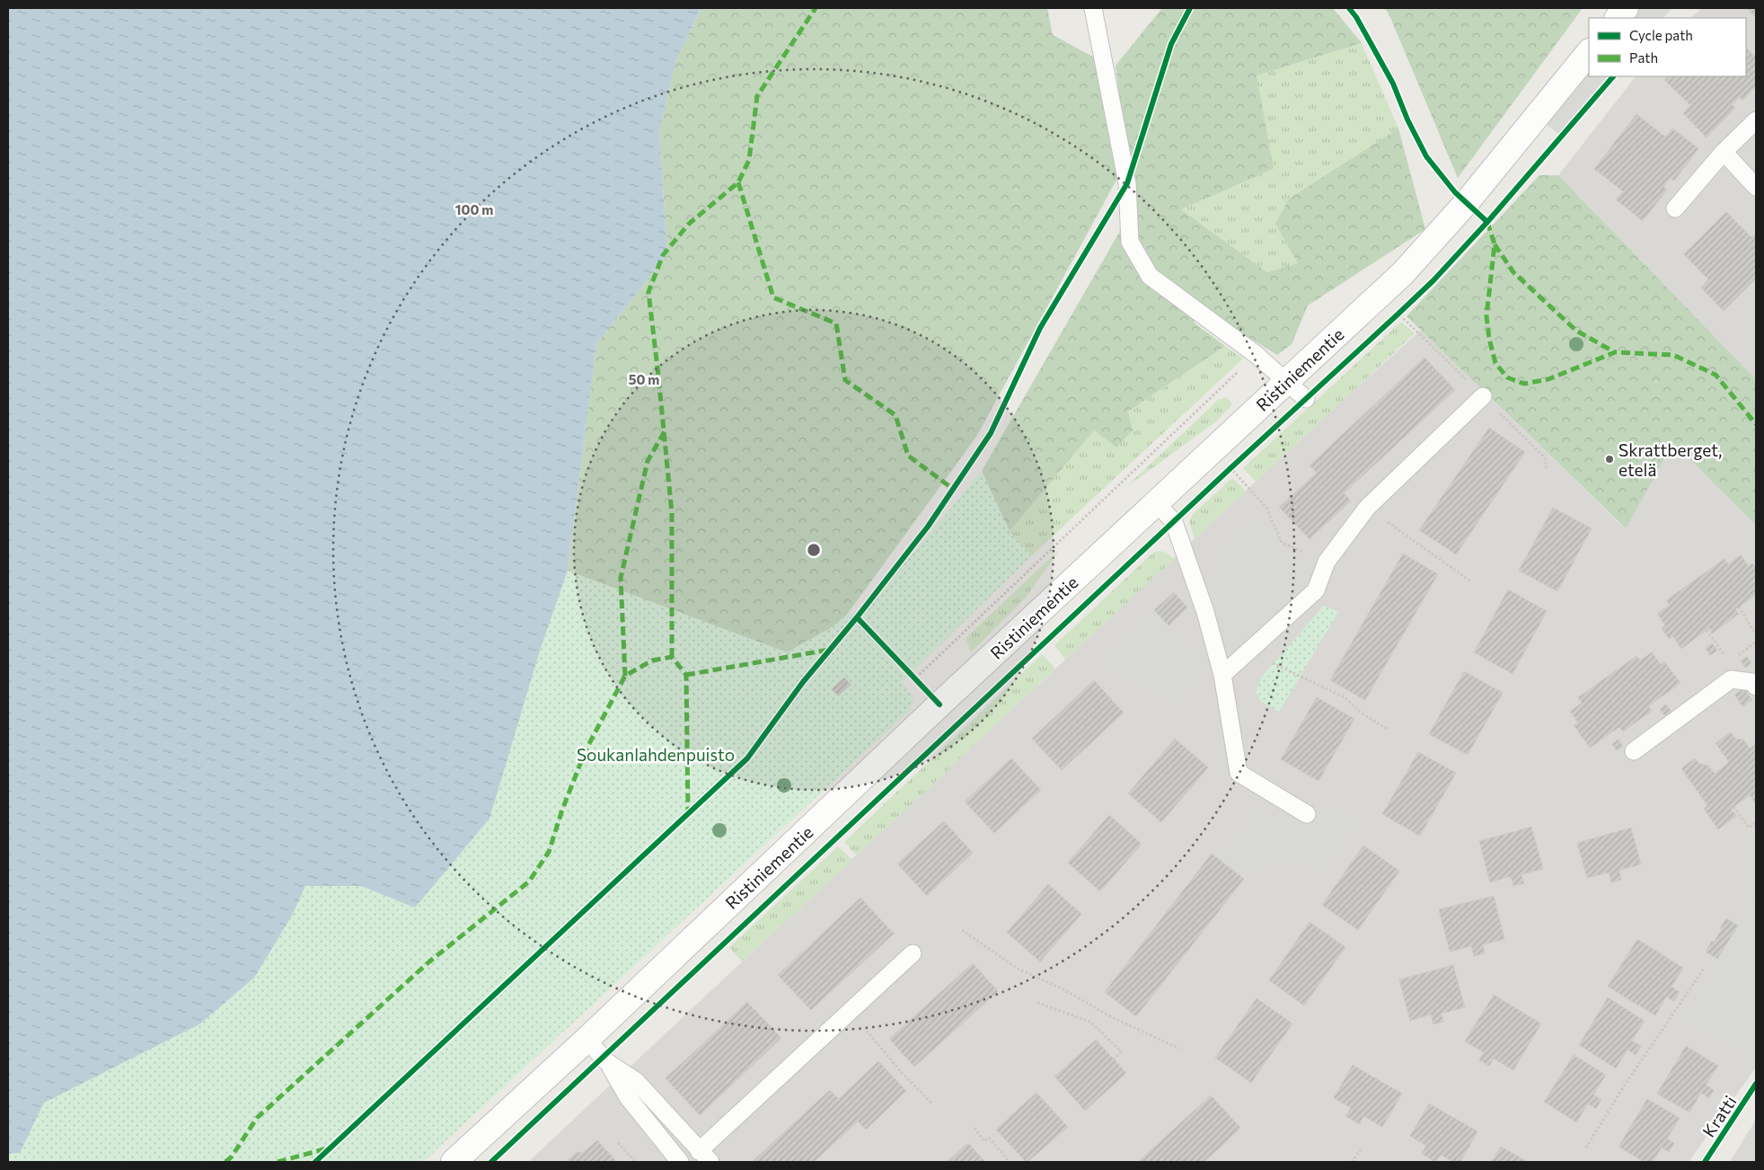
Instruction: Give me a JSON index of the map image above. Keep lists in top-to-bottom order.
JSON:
{
  "streets": {
    "street": ["Ristiniementie"],
    "cycle path": ["Kratti"]
  },
  "parks": ["Soukanlahdenpuisto"],
  "places": ["Skrattberget, etelä"],
  "legend": ["Cycle path", "Path"],
  "rings": ["100 m", "50 m"]
}
